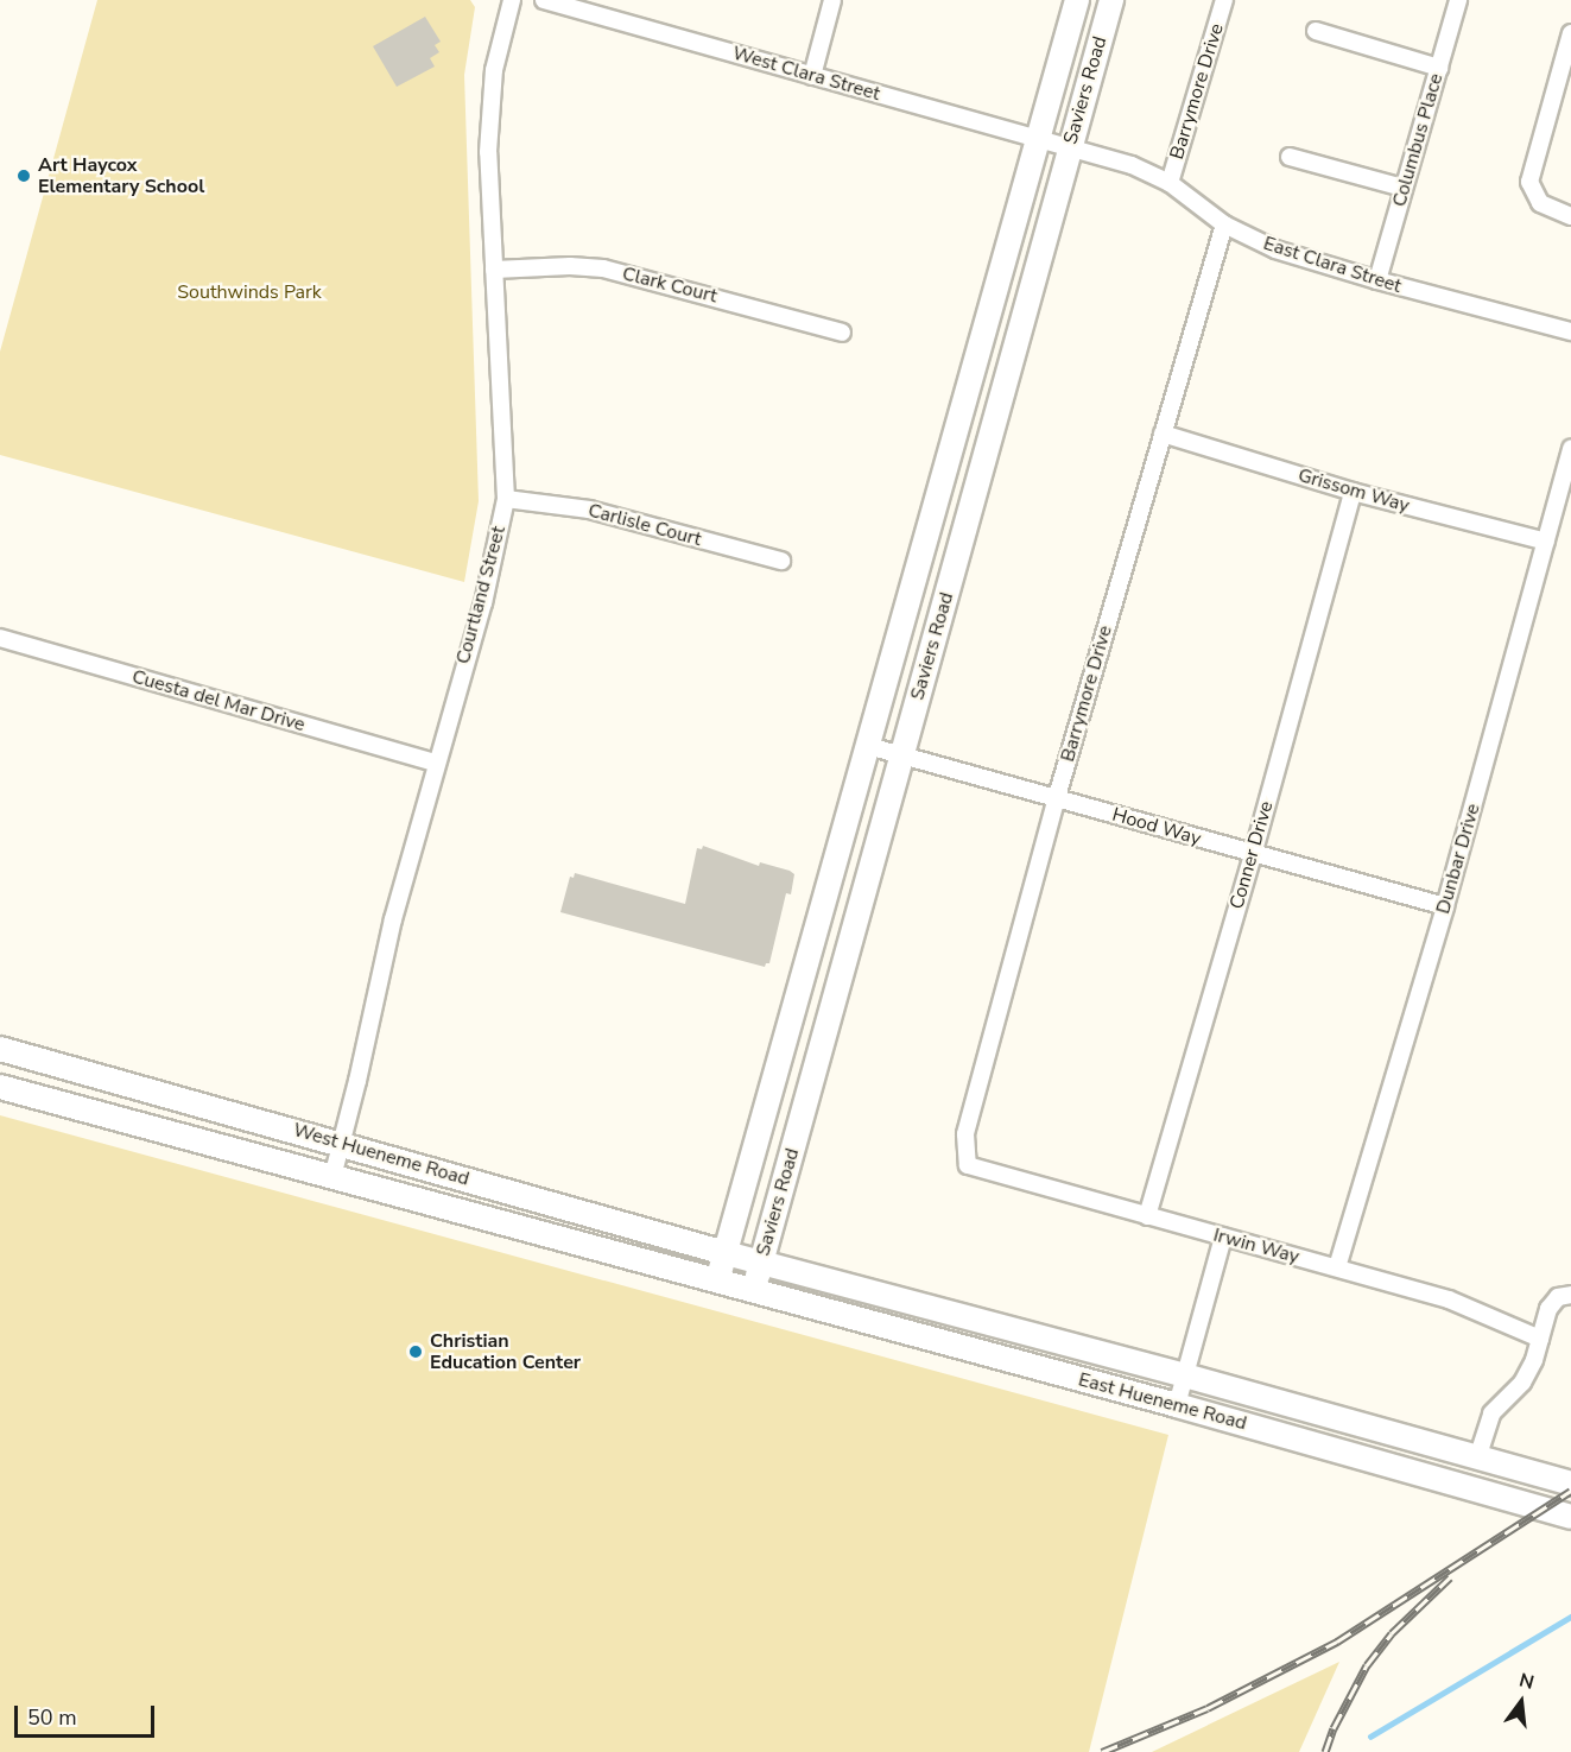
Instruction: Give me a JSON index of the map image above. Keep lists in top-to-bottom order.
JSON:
{
  "streets": {
    "main road": ["Saviers Road", "West Hueneme Road", "East Hueneme Road"],
    "street": [
      "West Clara Street",
      "Barrymore Drive",
      "Columbus Place",
      "East Clara Street",
      "Clark Court",
      "Grissom Way",
      "Carlisle Court",
      "Courtland Street",
      "Cuesta del Mar Drive",
      "Hood Way",
      "Conner Drive",
      "Dunbar Drive",
      "Irwin Way"
    ]
  },
  "crossings": [
    ["West Clara Street", "Saviers Road"],
    ["West Clara Street", "East Clara Street"],
    ["Saviers Road", "East Clara Street"],
    ["Saviers Road", "Hood Way"],
    ["Saviers Road", "West Hueneme Road"],
    ["Saviers Road", "East Hueneme Road"],
    ["Barrymore Drive", "East Clara Street"],
    ["Barrymore Drive", "Grissom Way"],
    ["Barrymore Drive", "Hood Way"],
    ["Barrymore Drive", "Irwin Way"],
    ["Columbus Place", "East Clara Street"],
    ["Clark Court", "Courtland Street"],
    ["Grissom Way", "Conner Drive"],
    ["Grissom Way", "Dunbar Drive"],
    ["Carlisle Court", "Courtland Street"],
    ["Courtland Street", "Cuesta del Mar Drive"],
    ["Courtland Street", "West Hueneme Road"],
    ["Hood Way", "Conner Drive"],
    ["Hood Way", "Dunbar Drive"],
    ["Conner Drive", "Irwin Way"],
    ["Dunbar Drive", "Irwin Way"],
    ["West Hueneme Road", "East Hueneme Road"]
  ],
  "parks": ["Southwinds Park"],
  "places": ["Art Haycox Elementary School", "Christian Education Center"],
  "scale_bar": "50 m",
  "north": "top"
}
